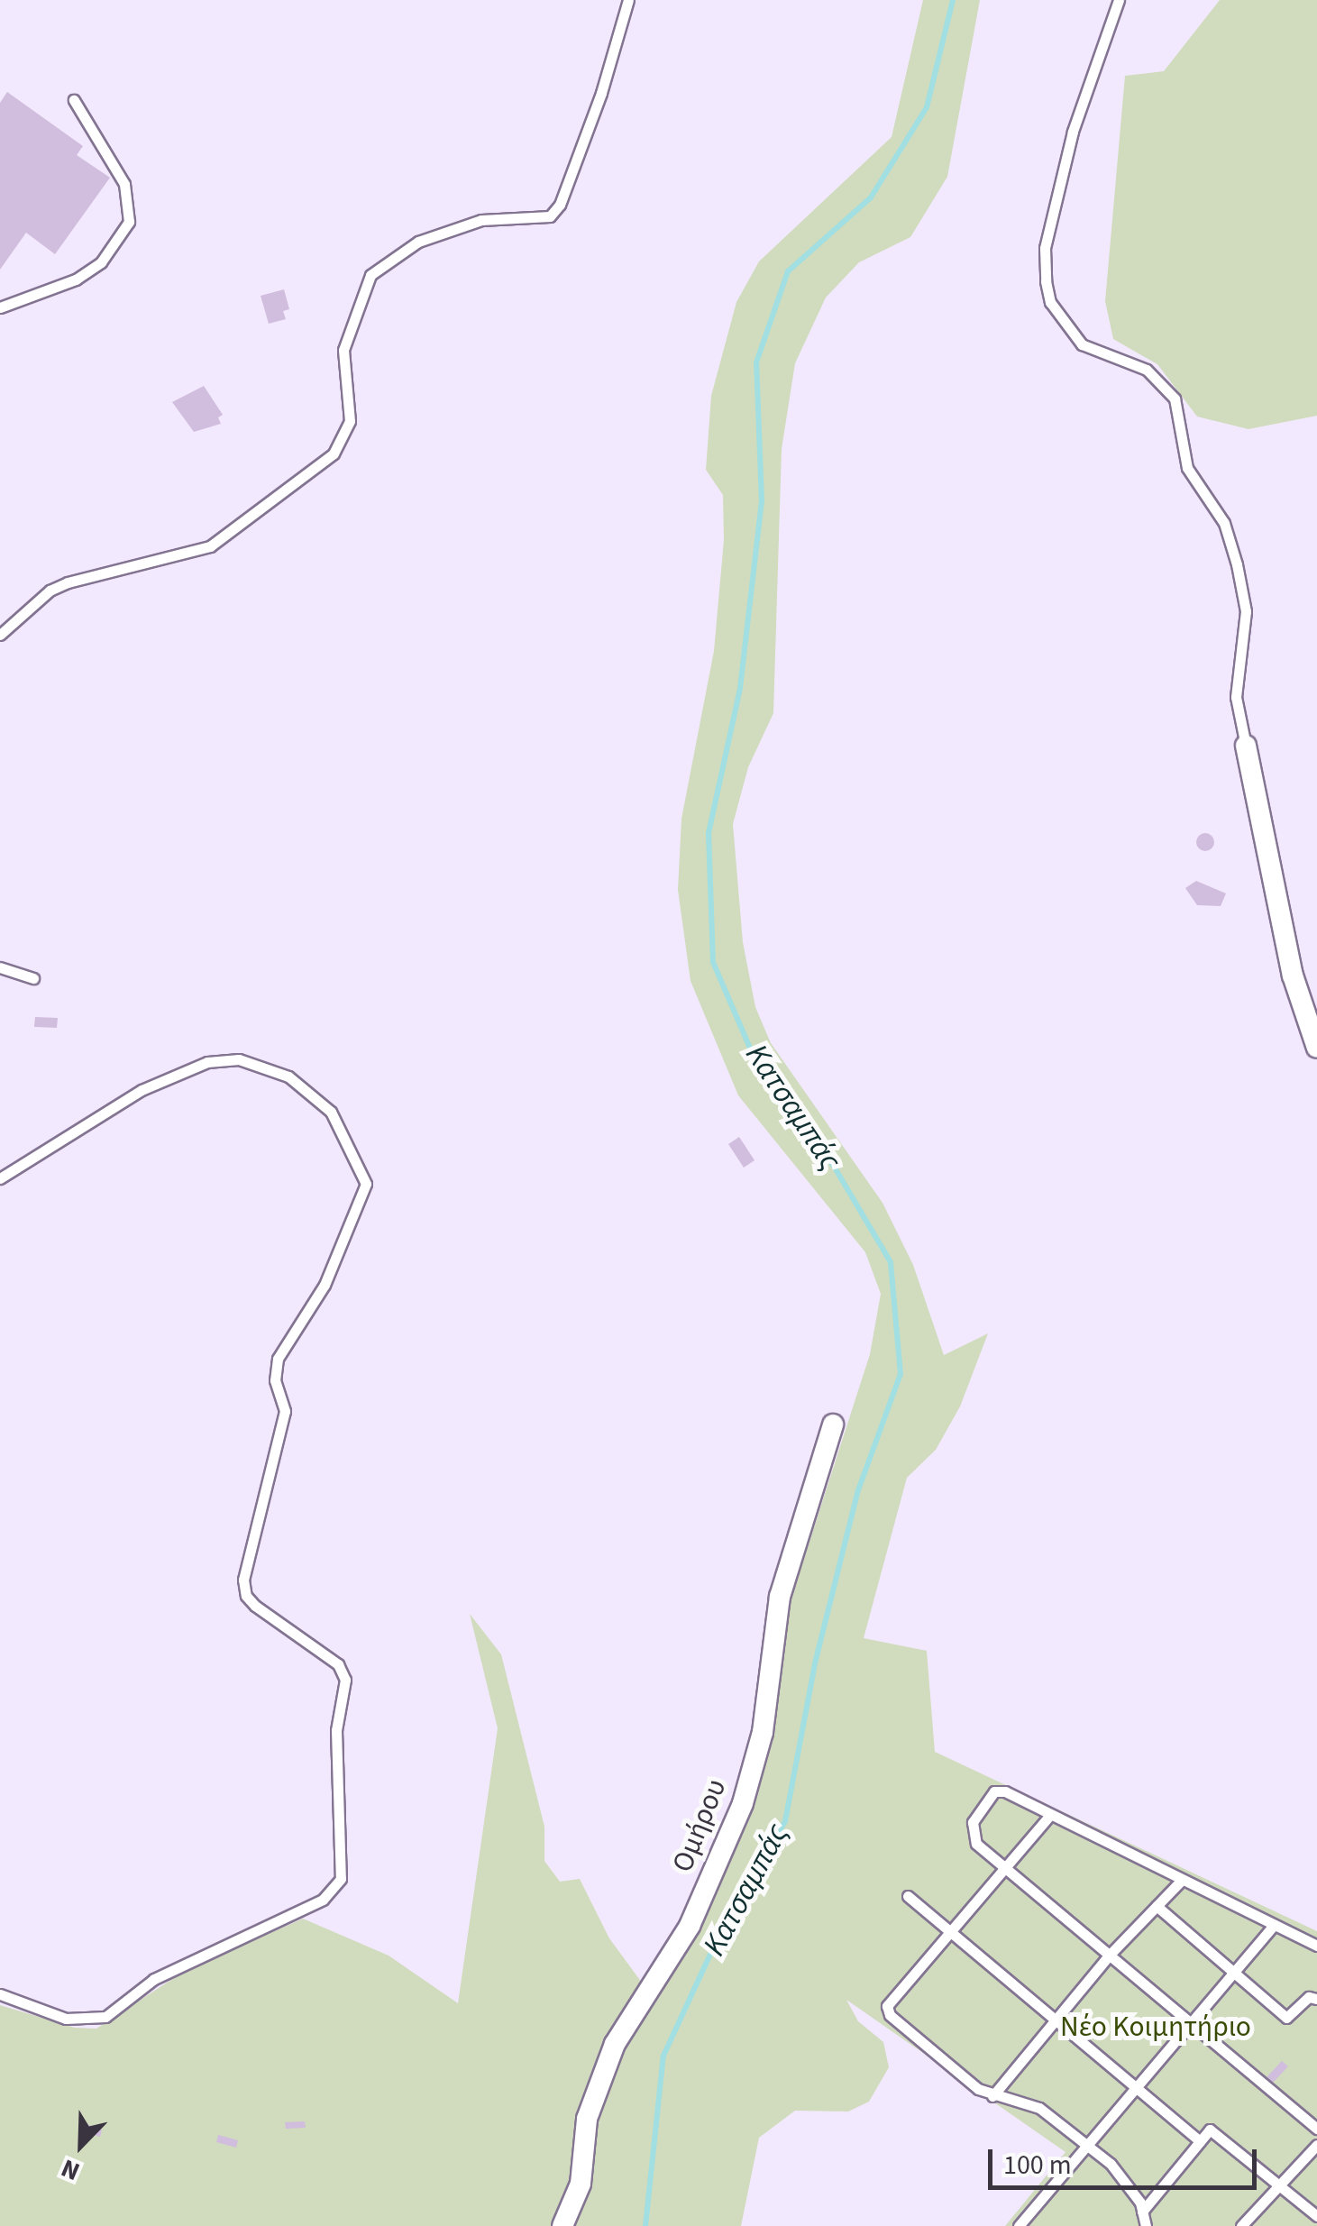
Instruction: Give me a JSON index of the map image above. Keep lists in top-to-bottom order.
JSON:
{
  "streets": {
    "street": ["Ομήρου"]
  },
  "water": ["Κατσαμπάς"],
  "parks": ["Νέο Κοιμητήριο"],
  "scale_bar": "100 m",
  "north": "bottom left"
}
